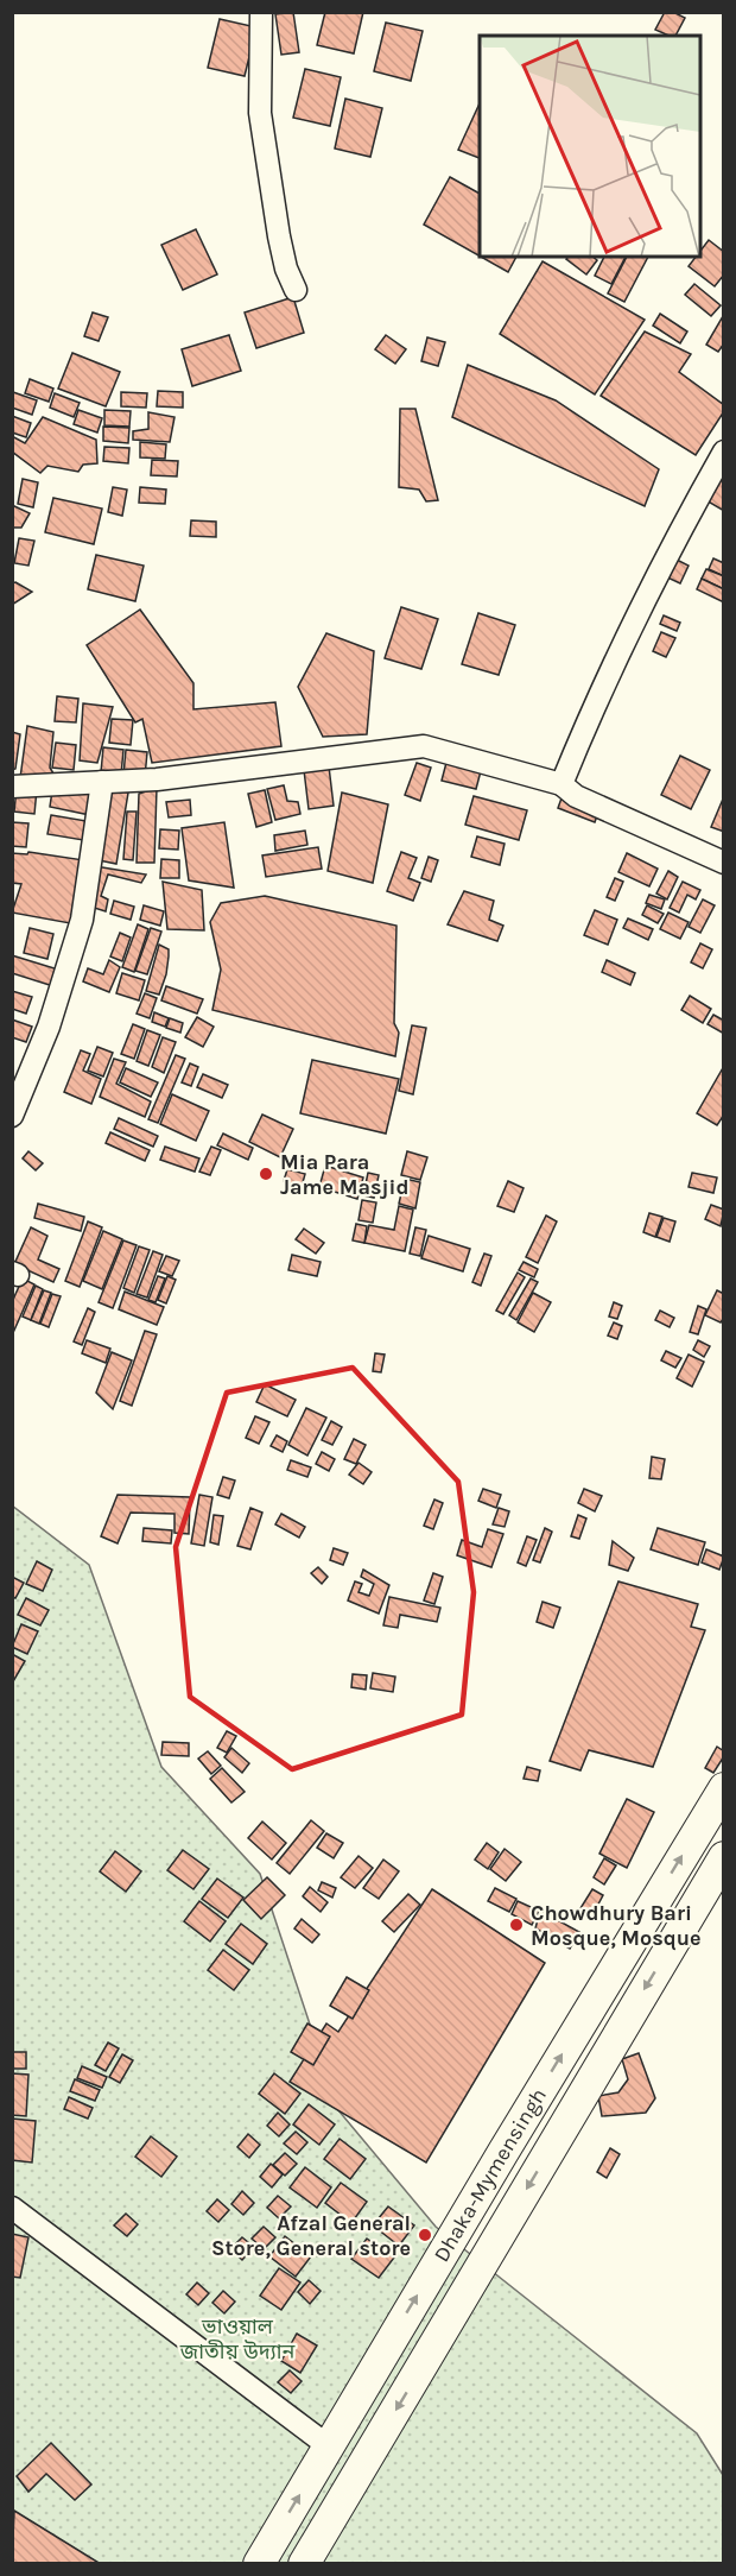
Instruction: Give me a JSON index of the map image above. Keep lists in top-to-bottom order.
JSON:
{
  "streets": {
    "highway": ["Dhaka-Mymensingh"]
  },
  "parks": ["ভাওয়াল জাতীয় উদ্যান"],
  "places": ["Mia Para Jame Masjid", "Chowdhury Bari Mosque, Mosque", "Afzal General Store, General store"]
}
